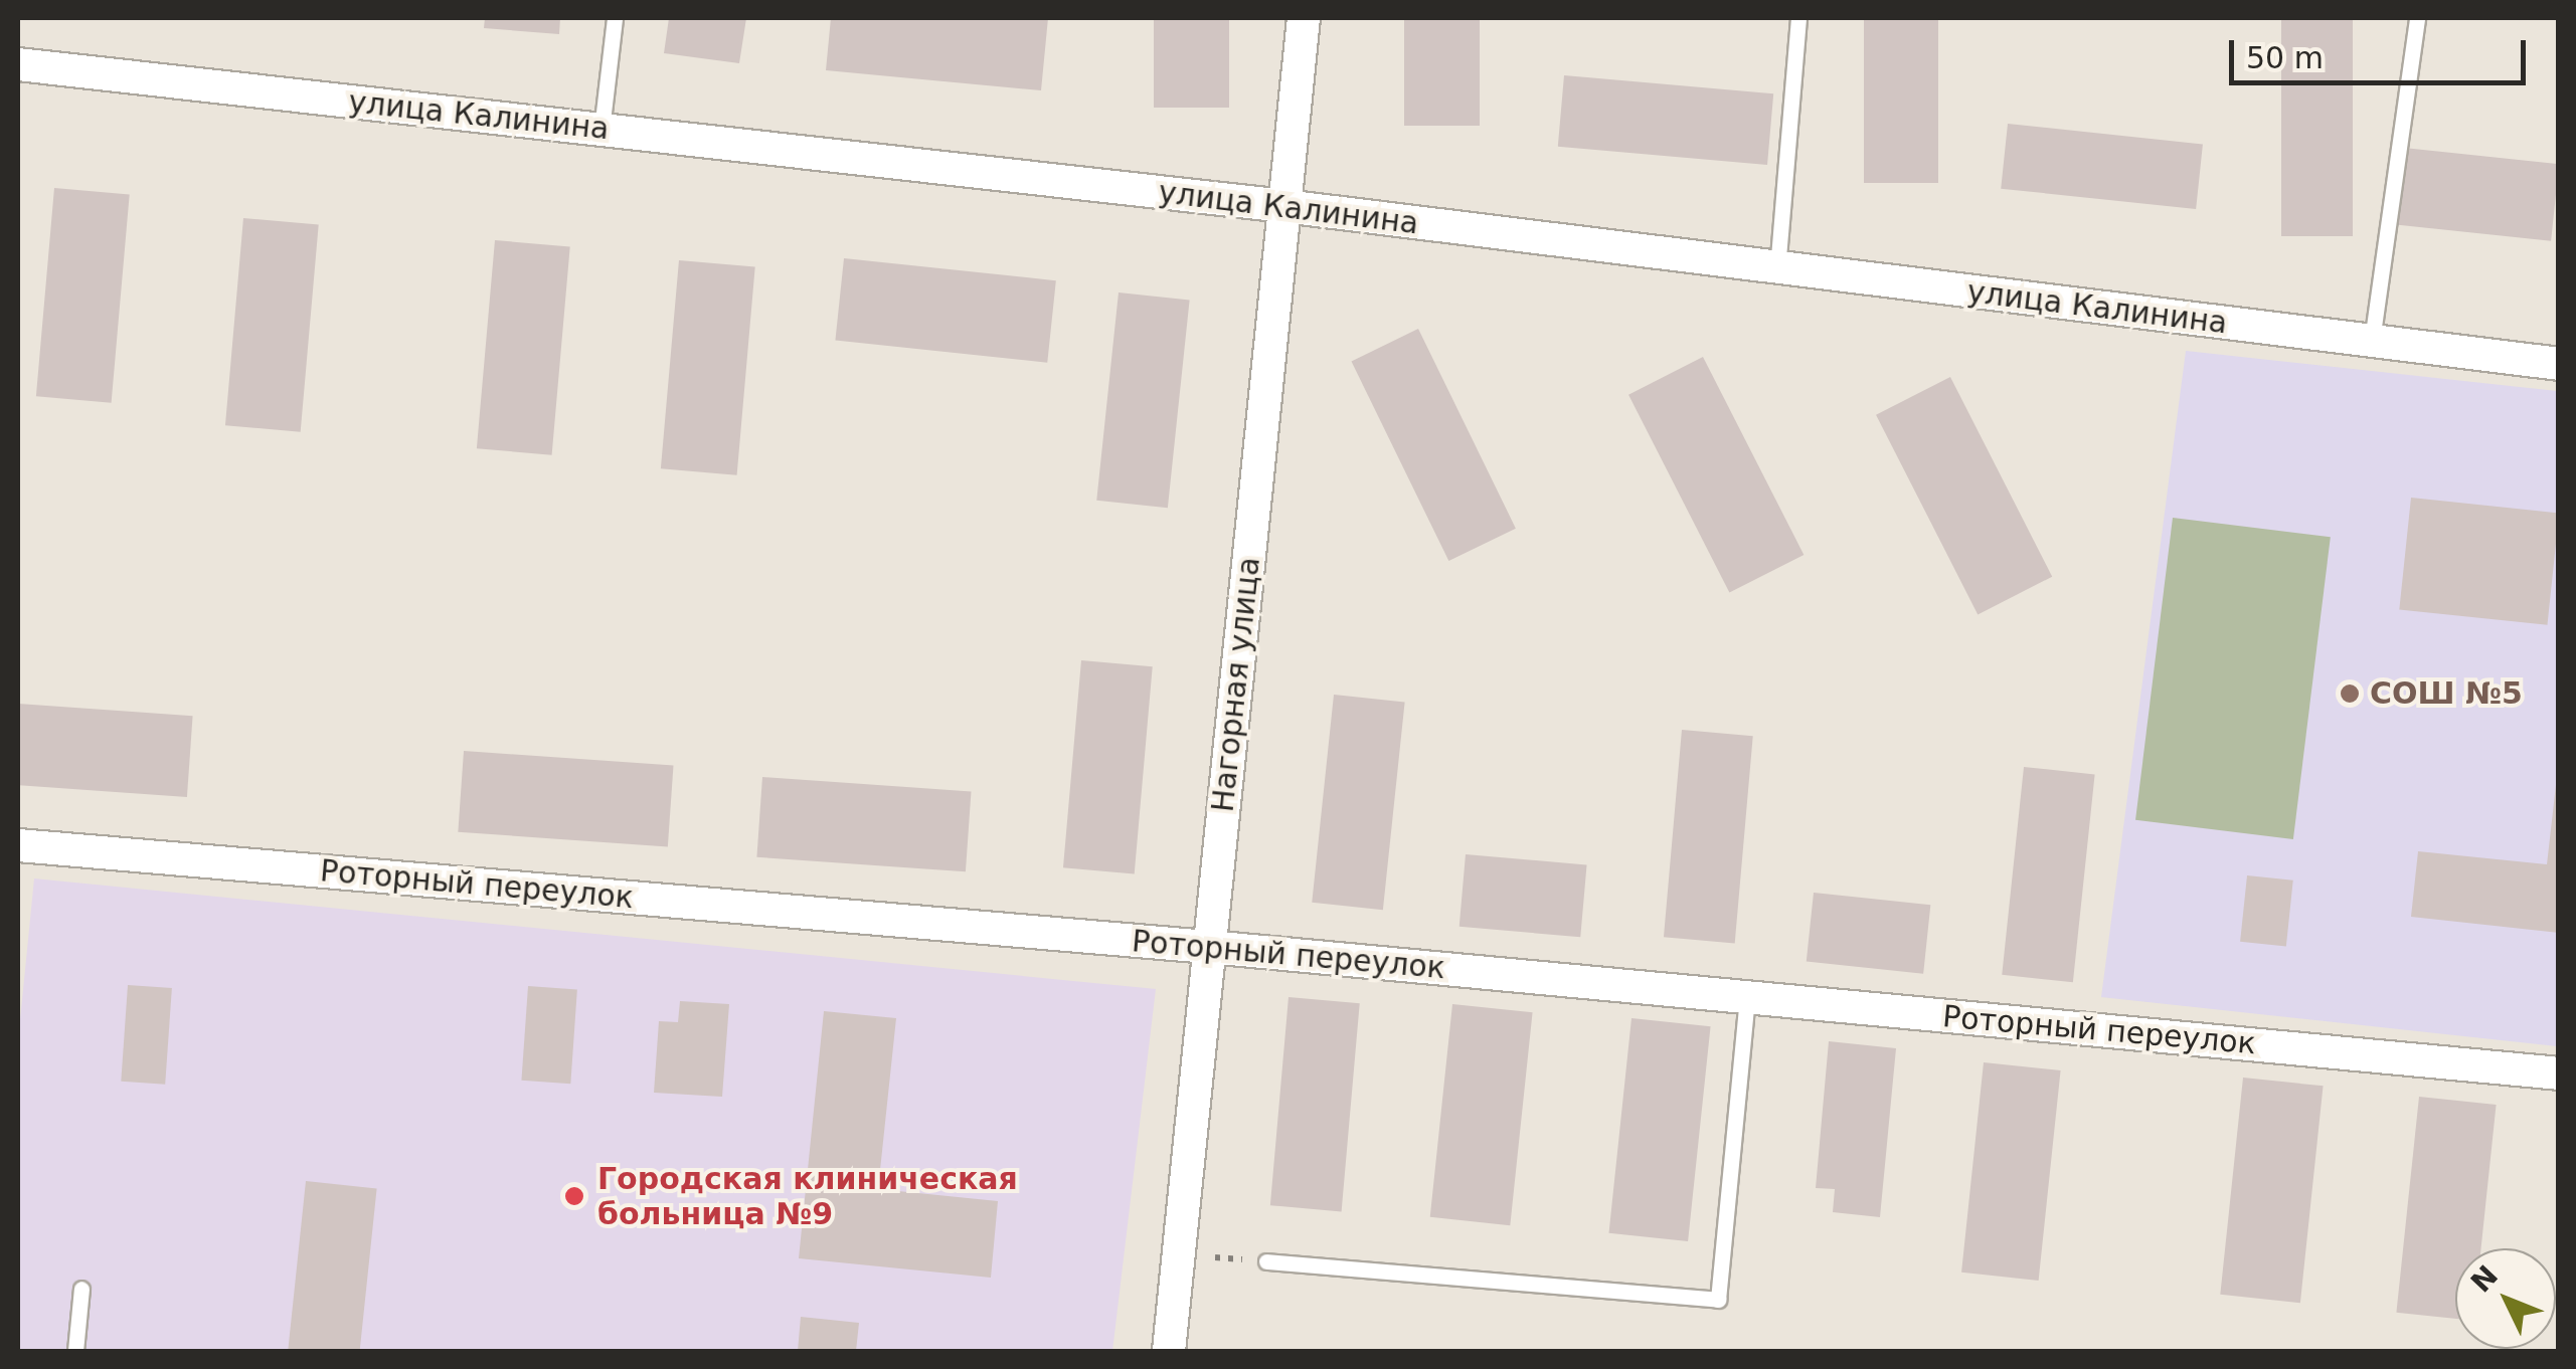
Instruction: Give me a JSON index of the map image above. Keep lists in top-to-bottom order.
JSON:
{
  "streets": {
    "street": ["улица Калинина", "Нагорная улица", "Роторный переулок"]
  },
  "crossings": [
    ["улица Калинина", "Нагорная улица"],
    ["Нагорная улица", "Роторный переулок"]
  ],
  "places": ["СОШ №5", "Городская клиническая больница №9"],
  "scale_bar": "50 m",
  "north": "top left"
}
